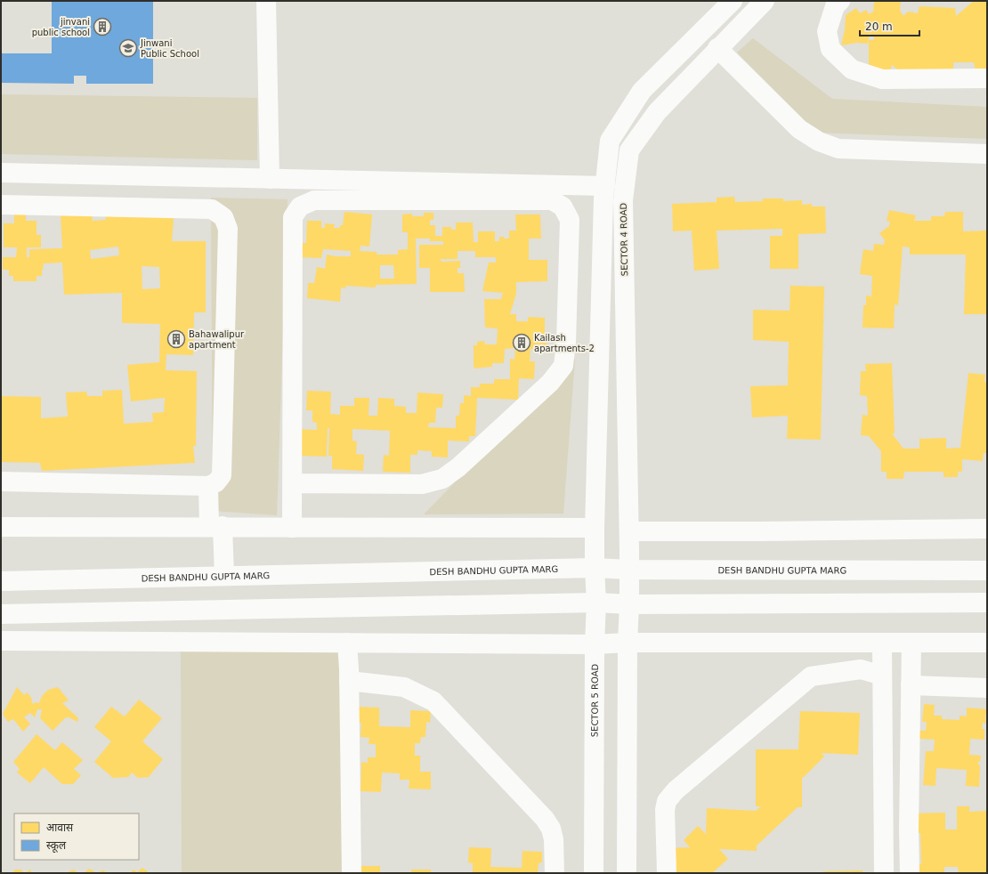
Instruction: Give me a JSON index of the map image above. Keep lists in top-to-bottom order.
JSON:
{
  "streets": {
    "street": ["SECTOR 4 ROAD", "DESH BANDHU GUPTA MARG", "SECTOR 5 ROAD"]
  },
  "crossings": [
    ["DESH BANDHU GUPTA MARG", "SECTOR 5 ROAD"]
  ],
  "places": {
    "building": ["jinvani public school", "Bahawalipur apartment", "Kailash apartments-2"],
    "school or university": ["Jinwani Public School"]
  },
  "legend": ["आवास", "स्कूल"],
  "scale_bar": "20 m"
}
